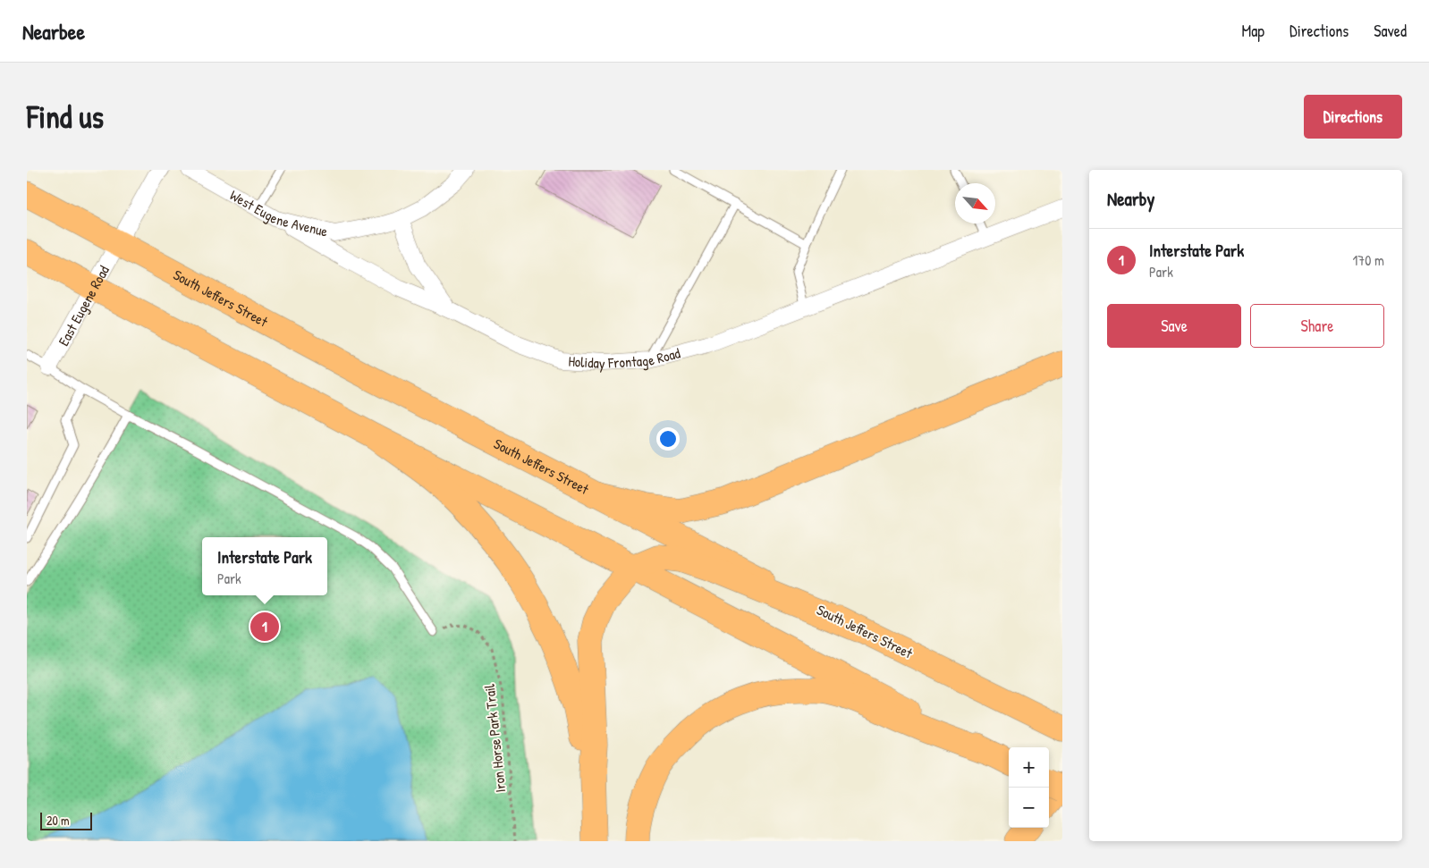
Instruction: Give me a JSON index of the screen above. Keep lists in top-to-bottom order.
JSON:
{
  "streets": {
    "highway": ["South Jeffers Street"],
    "street": ["West Eugene Avenue", "East Eugene Road", "Holiday Frontage Road"],
    "path": ["Iron Horse Park Trail"]
  },
  "crossings": [
    ["West Eugene Avenue", "Holiday Frontage Road"],
    ["South Jeffers Street", "East Eugene Road"]
  ],
  "scale_bar": "20 m",
  "north": "bottom right",
  "page": {
    "header": "Nearbee",
    "nav": ["Map", "Directions", "Saved"],
    "buttons": [
      "Directions",
      ["Save", "Share"]
    ],
    "title": "Find us",
    "heading": "Nearby",
    "list": [
      {
        "mark": "1",
        "name": "Interstate Park",
        "note": "Park",
        "value": "170 m"
      }
    ],
    "popup": ["Interstate Park", "Park"],
    "pins": "1",
    "map_buttons": ["+", "−"],
    "scale": "20 m"
  }
}
